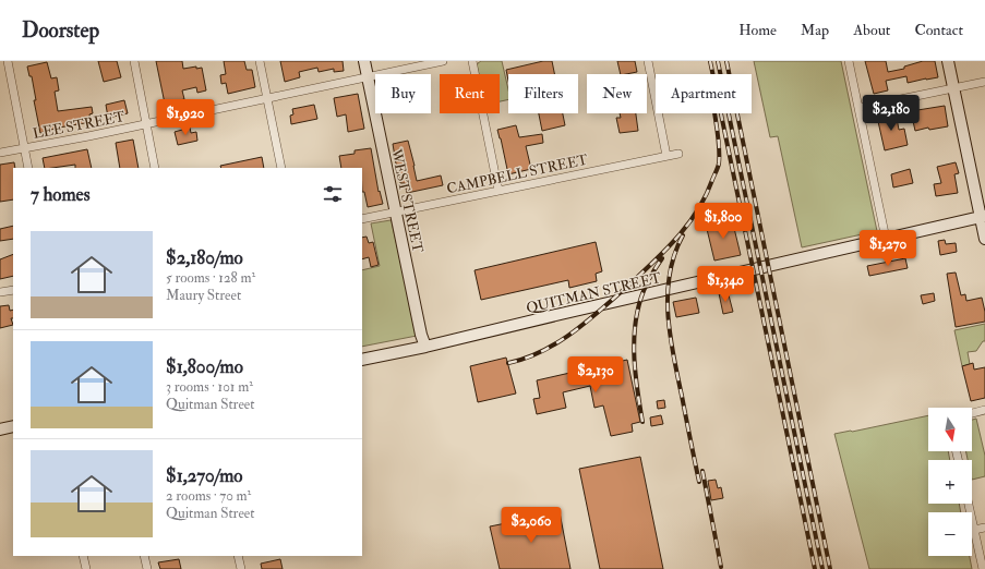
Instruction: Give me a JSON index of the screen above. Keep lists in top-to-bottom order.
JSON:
{
  "streets": {
    "main road": ["WEST STREET", "QUITMAN STREET"],
    "street": ["LEE STREET", "CAMPBELL STREET"]
  },
  "crossings": [
    ["LEE STREET", "WEST STREET"],
    ["CAMPBELL STREET", "WEST STREET"],
    ["WEST STREET", "QUITMAN STREET"]
  ],
  "north": "bottom",
  "page": {
    "header": "Doorstep",
    "nav": [
      "Home",
      "Map",
      "About",
      "Contact"
    ],
    "chip": [
      "Buy",
      "Rent",
      "Filters",
      "New",
      "Apartment"
    ],
    "price": [
      "$2,180",
      "$1,920",
      "$1,800",
      "$1,270",
      "$1,340",
      "$2,130",
      "$2,060"
    ],
    "heading": "7 homes",
    "list": [
      {
        "name": "$2,180/mo",
        "note": "5 rooms · 128 m² · Maury Street"
      },
      {
        "name": "$1,800/mo",
        "note": "3 rooms · 101 m² · Quitman Street"
      },
      {
        "name": "$1,270/mo",
        "note": "2 rooms · 70 m² · Quitman Street"
      }
    ],
    "map_buttons": ["+", "−"]
  }
}
